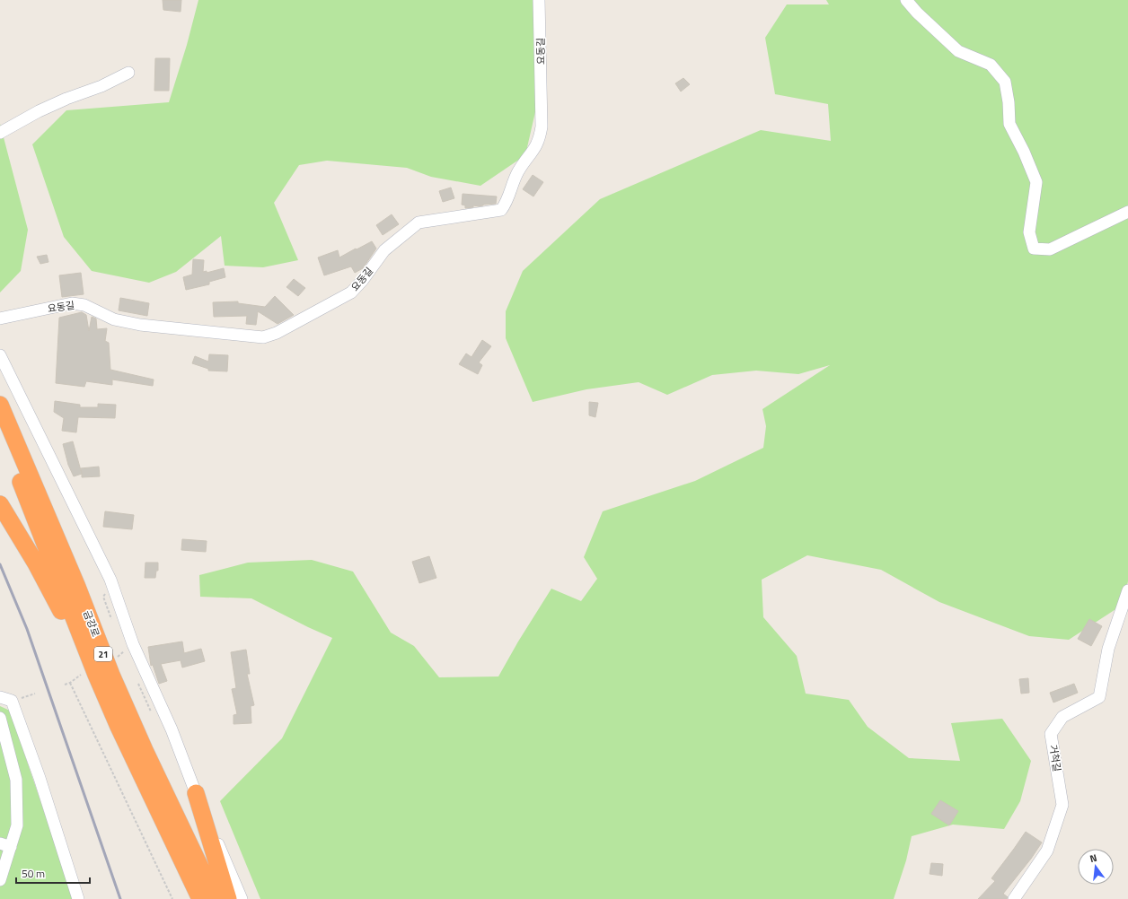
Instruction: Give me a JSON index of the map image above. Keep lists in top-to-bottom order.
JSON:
{
  "streets": {
    "highway": ["금강로", "21"],
    "street": ["요동길", "거척길"]
  },
  "scale_bar": "50 m",
  "north": "top"
}
